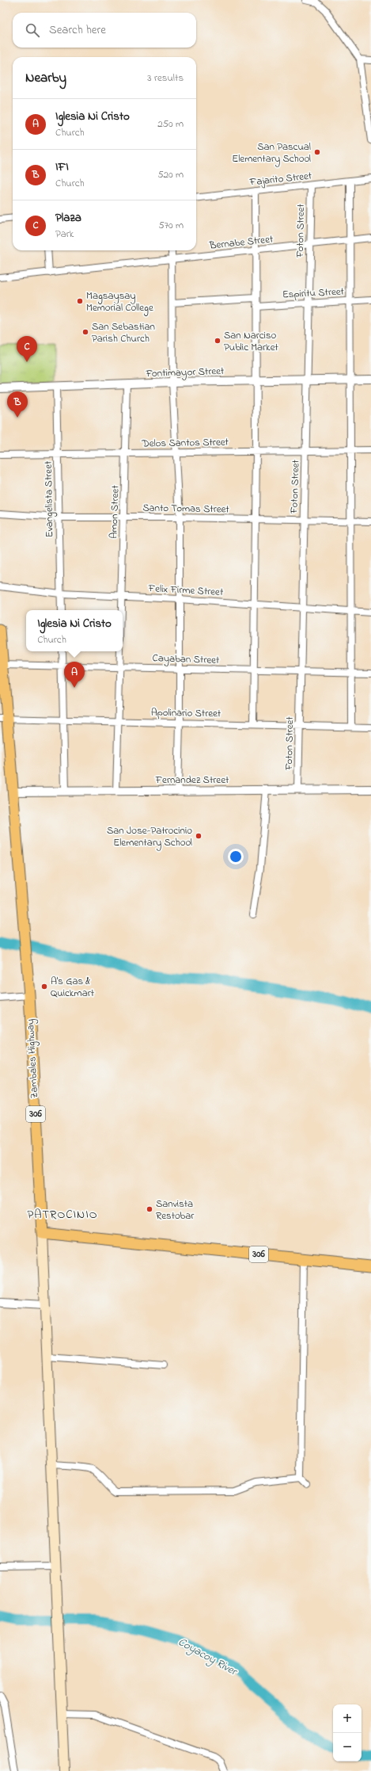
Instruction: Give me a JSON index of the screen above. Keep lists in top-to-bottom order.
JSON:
{
  "streets": {
    "main road": ["Zambales Highway", "306"],
    "street": [
      "Fajarito Street",
      "Foton Street",
      "Bernabe Street",
      "Espiritu Street",
      "Fontimayor Street",
      "Delos Santos Street",
      "Evangelista Street",
      "Santo Tomas Street",
      "Amon Street",
      "Felix Firme Street",
      "Cayaban Street",
      "Apolinario Street",
      "Fernandez Street"
    ]
  },
  "crossings": [
    ["Fajarito Street", "Foton Street"],
    ["Foton Street", "Bernabe Street"],
    ["Foton Street", "Espiritu Street"],
    ["Foton Street", "Fontimayor Street"],
    ["Foton Street", "Delos Santos Street"],
    ["Foton Street", "Santo Tomas Street"],
    ["Foton Street", "Felix Firme Street"],
    ["Foton Street", "Cayaban Street"],
    ["Foton Street", "Apolinario Street"],
    ["Foton Street", "Fernandez Street"],
    ["Fontimayor Street", "Evangelista Street"],
    ["Fontimayor Street", "Amon Street"],
    ["Delos Santos Street", "Evangelista Street"],
    ["Delos Santos Street", "Amon Street"],
    ["Evangelista Street", "Santo Tomas Street"],
    ["Evangelista Street", "Felix Firme Street"],
    ["Santo Tomas Street", "Amon Street"],
    ["Amon Street", "Felix Firme Street"],
    ["Cayaban Street", "Zambales Highway"],
    ["Apolinario Street", "Zambales Highway"],
    ["Fernandez Street", "Zambales Highway"],
    ["Zambales Highway", "306"]
  ],
  "districts": ["PATROCINIO"],
  "water": ["Coyacoy River"],
  "places": [
    "San Pascual Elementary School",
    "Magsaysay Memorial College",
    "San Sebastian Parish Church",
    "San Narciso Public Market",
    "San Jose-Patrocinio Elementary School",
    "A's Gas & Quickmart",
    "Sanvista Restobar"
  ],
  "page": {
    "search": "Search here",
    "heading": ["Nearby", "3 results"],
    "list": [
      {
        "mark": "A",
        "name": "Iglesia Ni Cristo",
        "note": "Church",
        "value": "250 m"
      },
      {
        "mark": "B",
        "name": "IFI",
        "note": "Church",
        "value": "520 m"
      },
      {
        "mark": "C",
        "name": "Plaza",
        "note": "Park",
        "value": "570 m"
      }
    ],
    "pins": ["C", "B", "A"],
    "popup": ["Iglesia Ni Cristo", "Church"],
    "map_buttons": ["+", "−"]
  }
}
